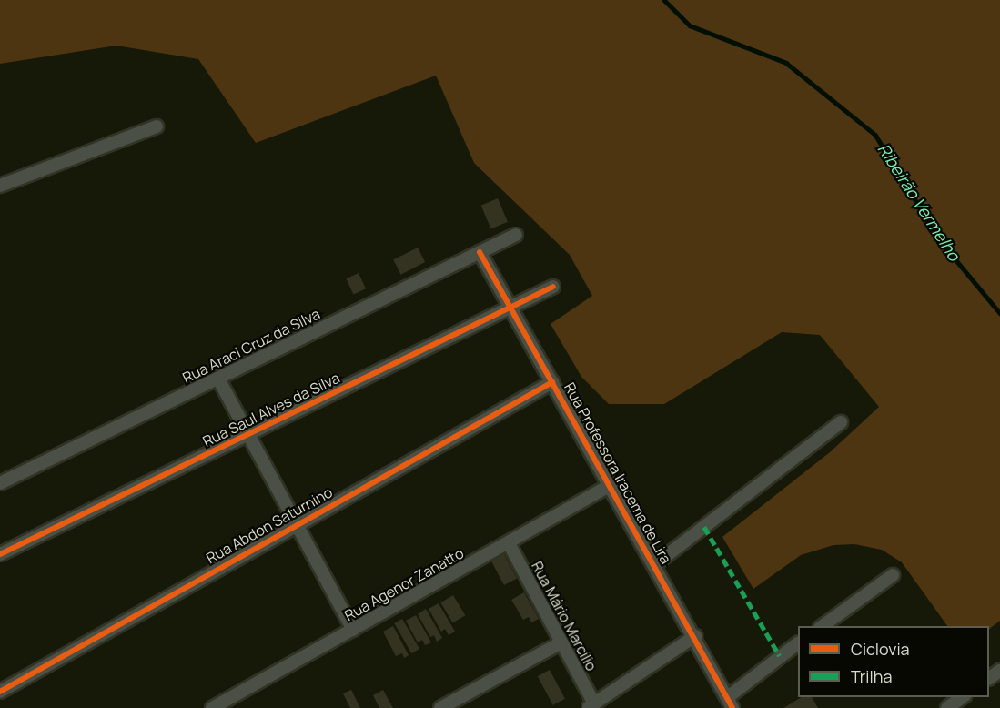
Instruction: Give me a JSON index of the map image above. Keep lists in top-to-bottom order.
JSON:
{
  "streets": {
    "street": [
      "Rua Araci Cruz da Silva",
      "Rua Saul Alves da Silva",
      "Rua Professora Iracema de Lira",
      "Rua Abdon Saturnino",
      "Rua Agenor Zanatto",
      "Rua Mário Marcilio"
    ]
  },
  "crossings": [
    ["Rua Araci Cruz da Silva", "Rua Professora Iracema de Lira"],
    ["Rua Saul Alves da Silva", "Rua Professora Iracema de Lira"],
    ["Rua Professora Iracema de Lira", "Rua Abdon Saturnino"],
    ["Rua Professora Iracema de Lira", "Rua Agenor Zanatto"],
    ["Rua Agenor Zanatto", "Rua Mário Marcilio"]
  ],
  "water": ["Ribeirão Vermelho"],
  "legend": ["Ciclovia", "Trilha"]
}
